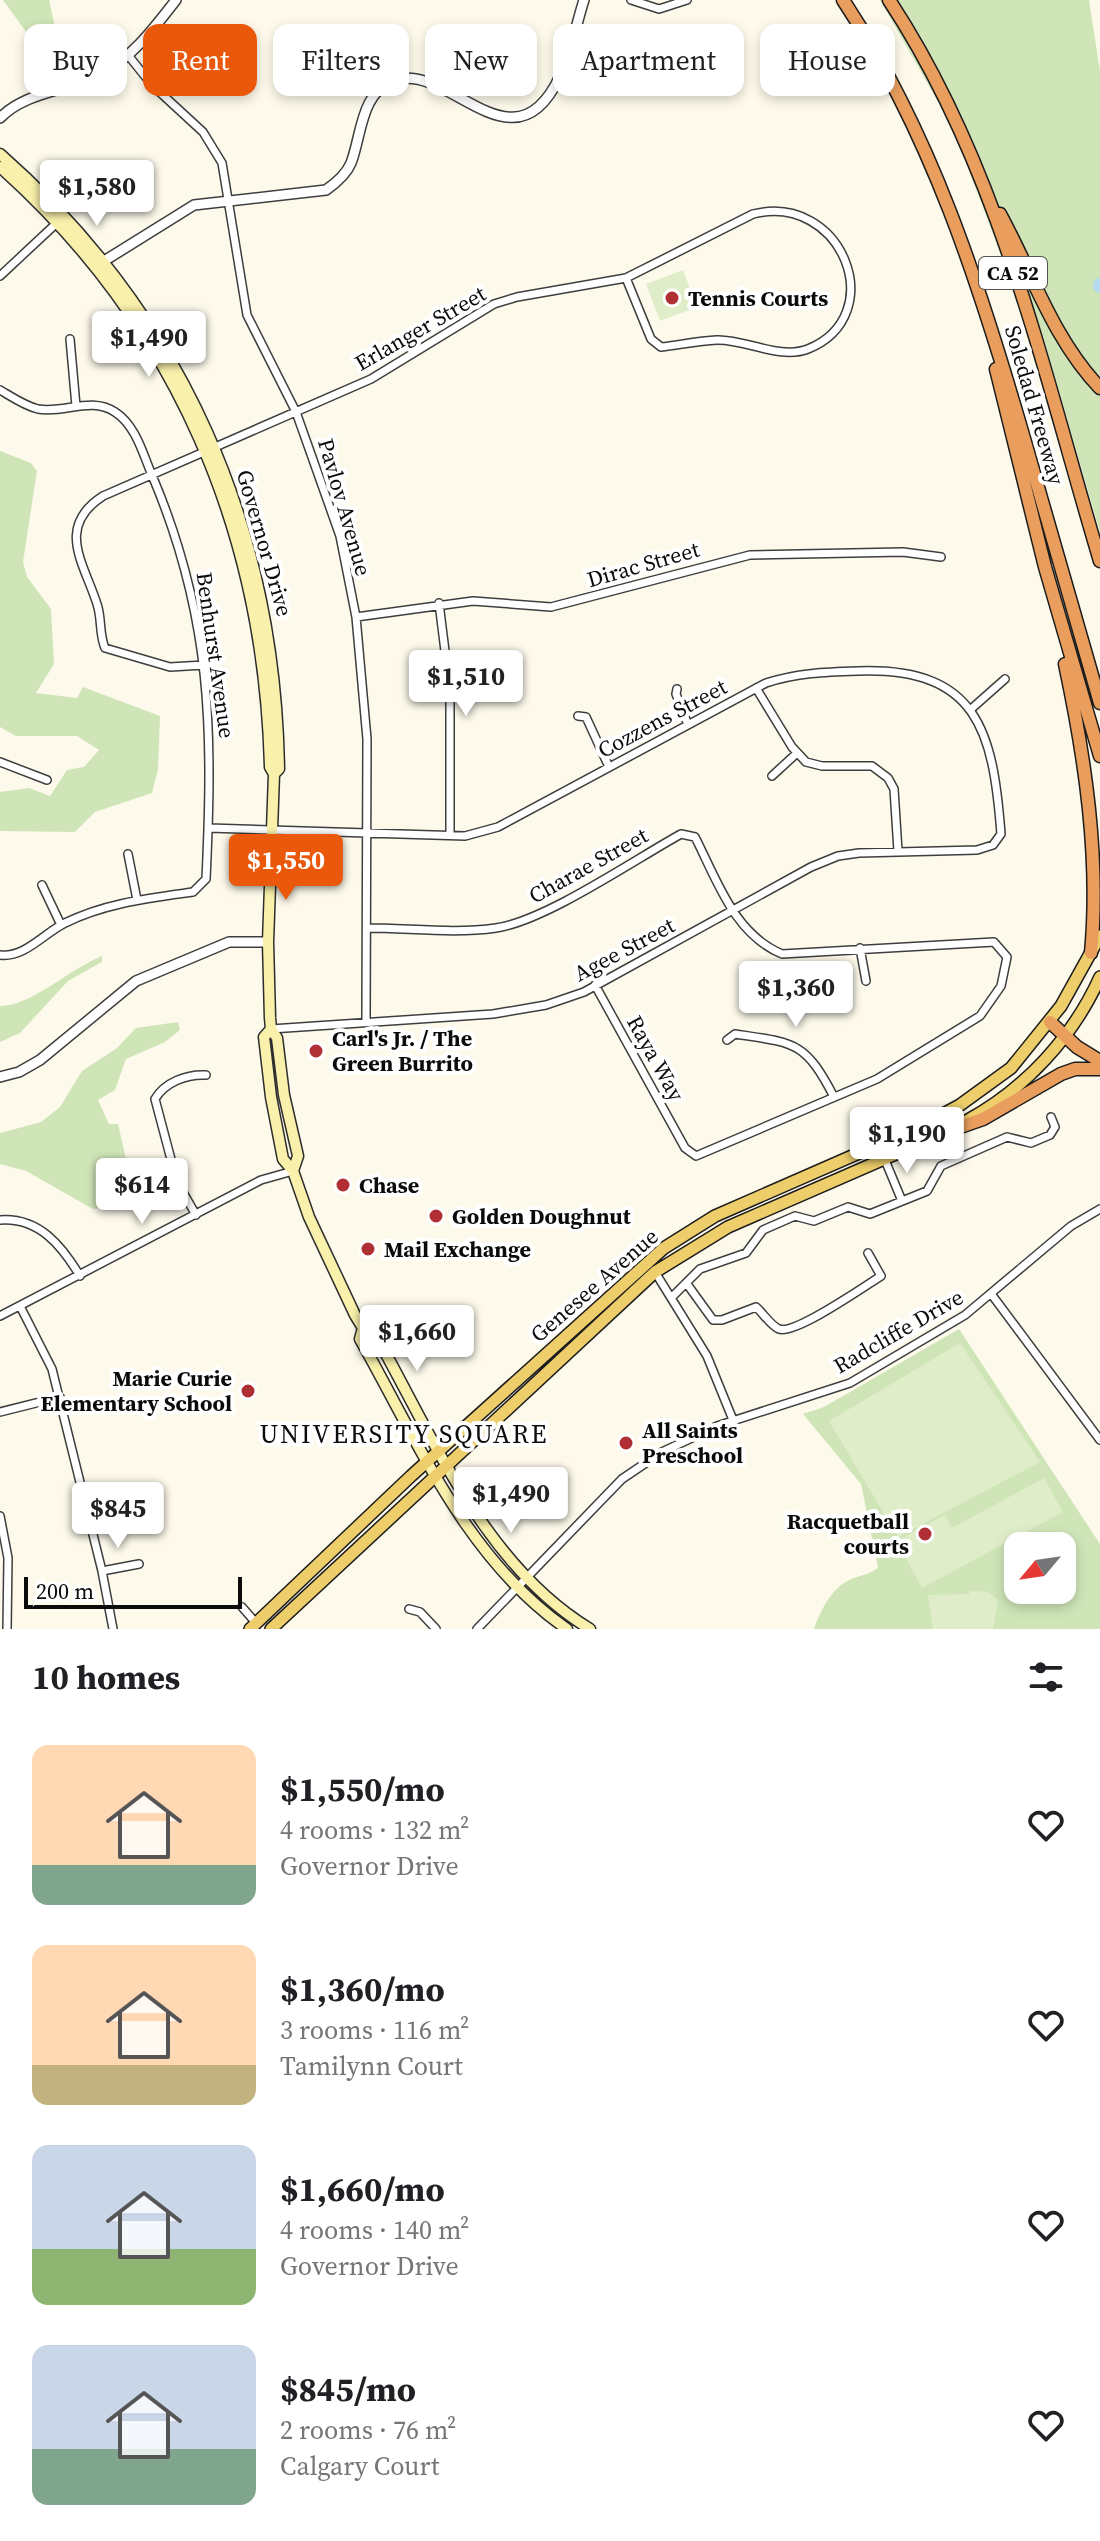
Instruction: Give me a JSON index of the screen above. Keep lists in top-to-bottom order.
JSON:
{
  "streets": {
    "highway": ["CA 52", "Soledad Freeway"],
    "main road": ["Governor Drive", "Genesee Avenue"],
    "street": [
      "Erlanger Street",
      "Pavlov Avenue",
      "Dirac Street",
      "Benhurst Avenue",
      "Cozzens Street",
      "Charae Street",
      "Agee Street",
      "Raya Way",
      "Radcliffe Drive"
    ]
  },
  "crossings": [
    ["Erlanger Street", "Pavlov Avenue"],
    ["Erlanger Street", "Governor Drive"],
    ["Erlanger Street", "Benhurst Avenue"],
    ["Pavlov Avenue", "Dirac Street"],
    ["Pavlov Avenue", "Cozzens Street"],
    ["Pavlov Avenue", "Charae Street"],
    ["Pavlov Avenue", "Agee Street"],
    ["Governor Drive", "Cozzens Street"],
    ["Governor Drive", "Agee Street"],
    ["Governor Drive", "Genesee Avenue"],
    ["Governor Drive", "Radcliffe Drive"],
    ["Benhurst Avenue", "Cozzens Street"],
    ["Cozzens Street", "Agee Street"],
    ["Charae Street", "Agee Street"],
    ["Agee Street", "Raya Way"]
  ],
  "districts": ["UNIVERSITY SQUARE"],
  "places": [
    "Tennis Courts",
    "Carl's Jr. / The Green Burrito",
    "Chase",
    "Golden Doughnut",
    "Mail Exchange",
    "Marie Curie Elementary School",
    "All Saints Preschool",
    "Racquetball courts"
  ],
  "scale_bar": "200 m",
  "north": "bottom left",
  "page": {
    "chip": [
      "Buy",
      "Rent",
      "Filters",
      "New",
      "Apartment",
      "House"
    ],
    "price": [
      "$1,580",
      "$1,490",
      "$1,510",
      "$1,550",
      "$1,360",
      "$1,190",
      "$614",
      "$1,660",
      "$1,490",
      "$845"
    ],
    "scale": "200 m",
    "heading": "10 homes",
    "list": [
      {
        "name": "$1,550/mo",
        "note": "4 rooms · 132 m² · Governor Drive"
      },
      {
        "name": "$1,360/mo",
        "note": "3 rooms · 116 m² · Tamilynn Court"
      },
      {
        "name": "$1,660/mo",
        "note": "4 rooms · 140 m² · Governor Drive"
      },
      {
        "name": "$845/mo",
        "note": "2 rooms · 76 m² · Calgary Court"
      }
    ]
  }
}
